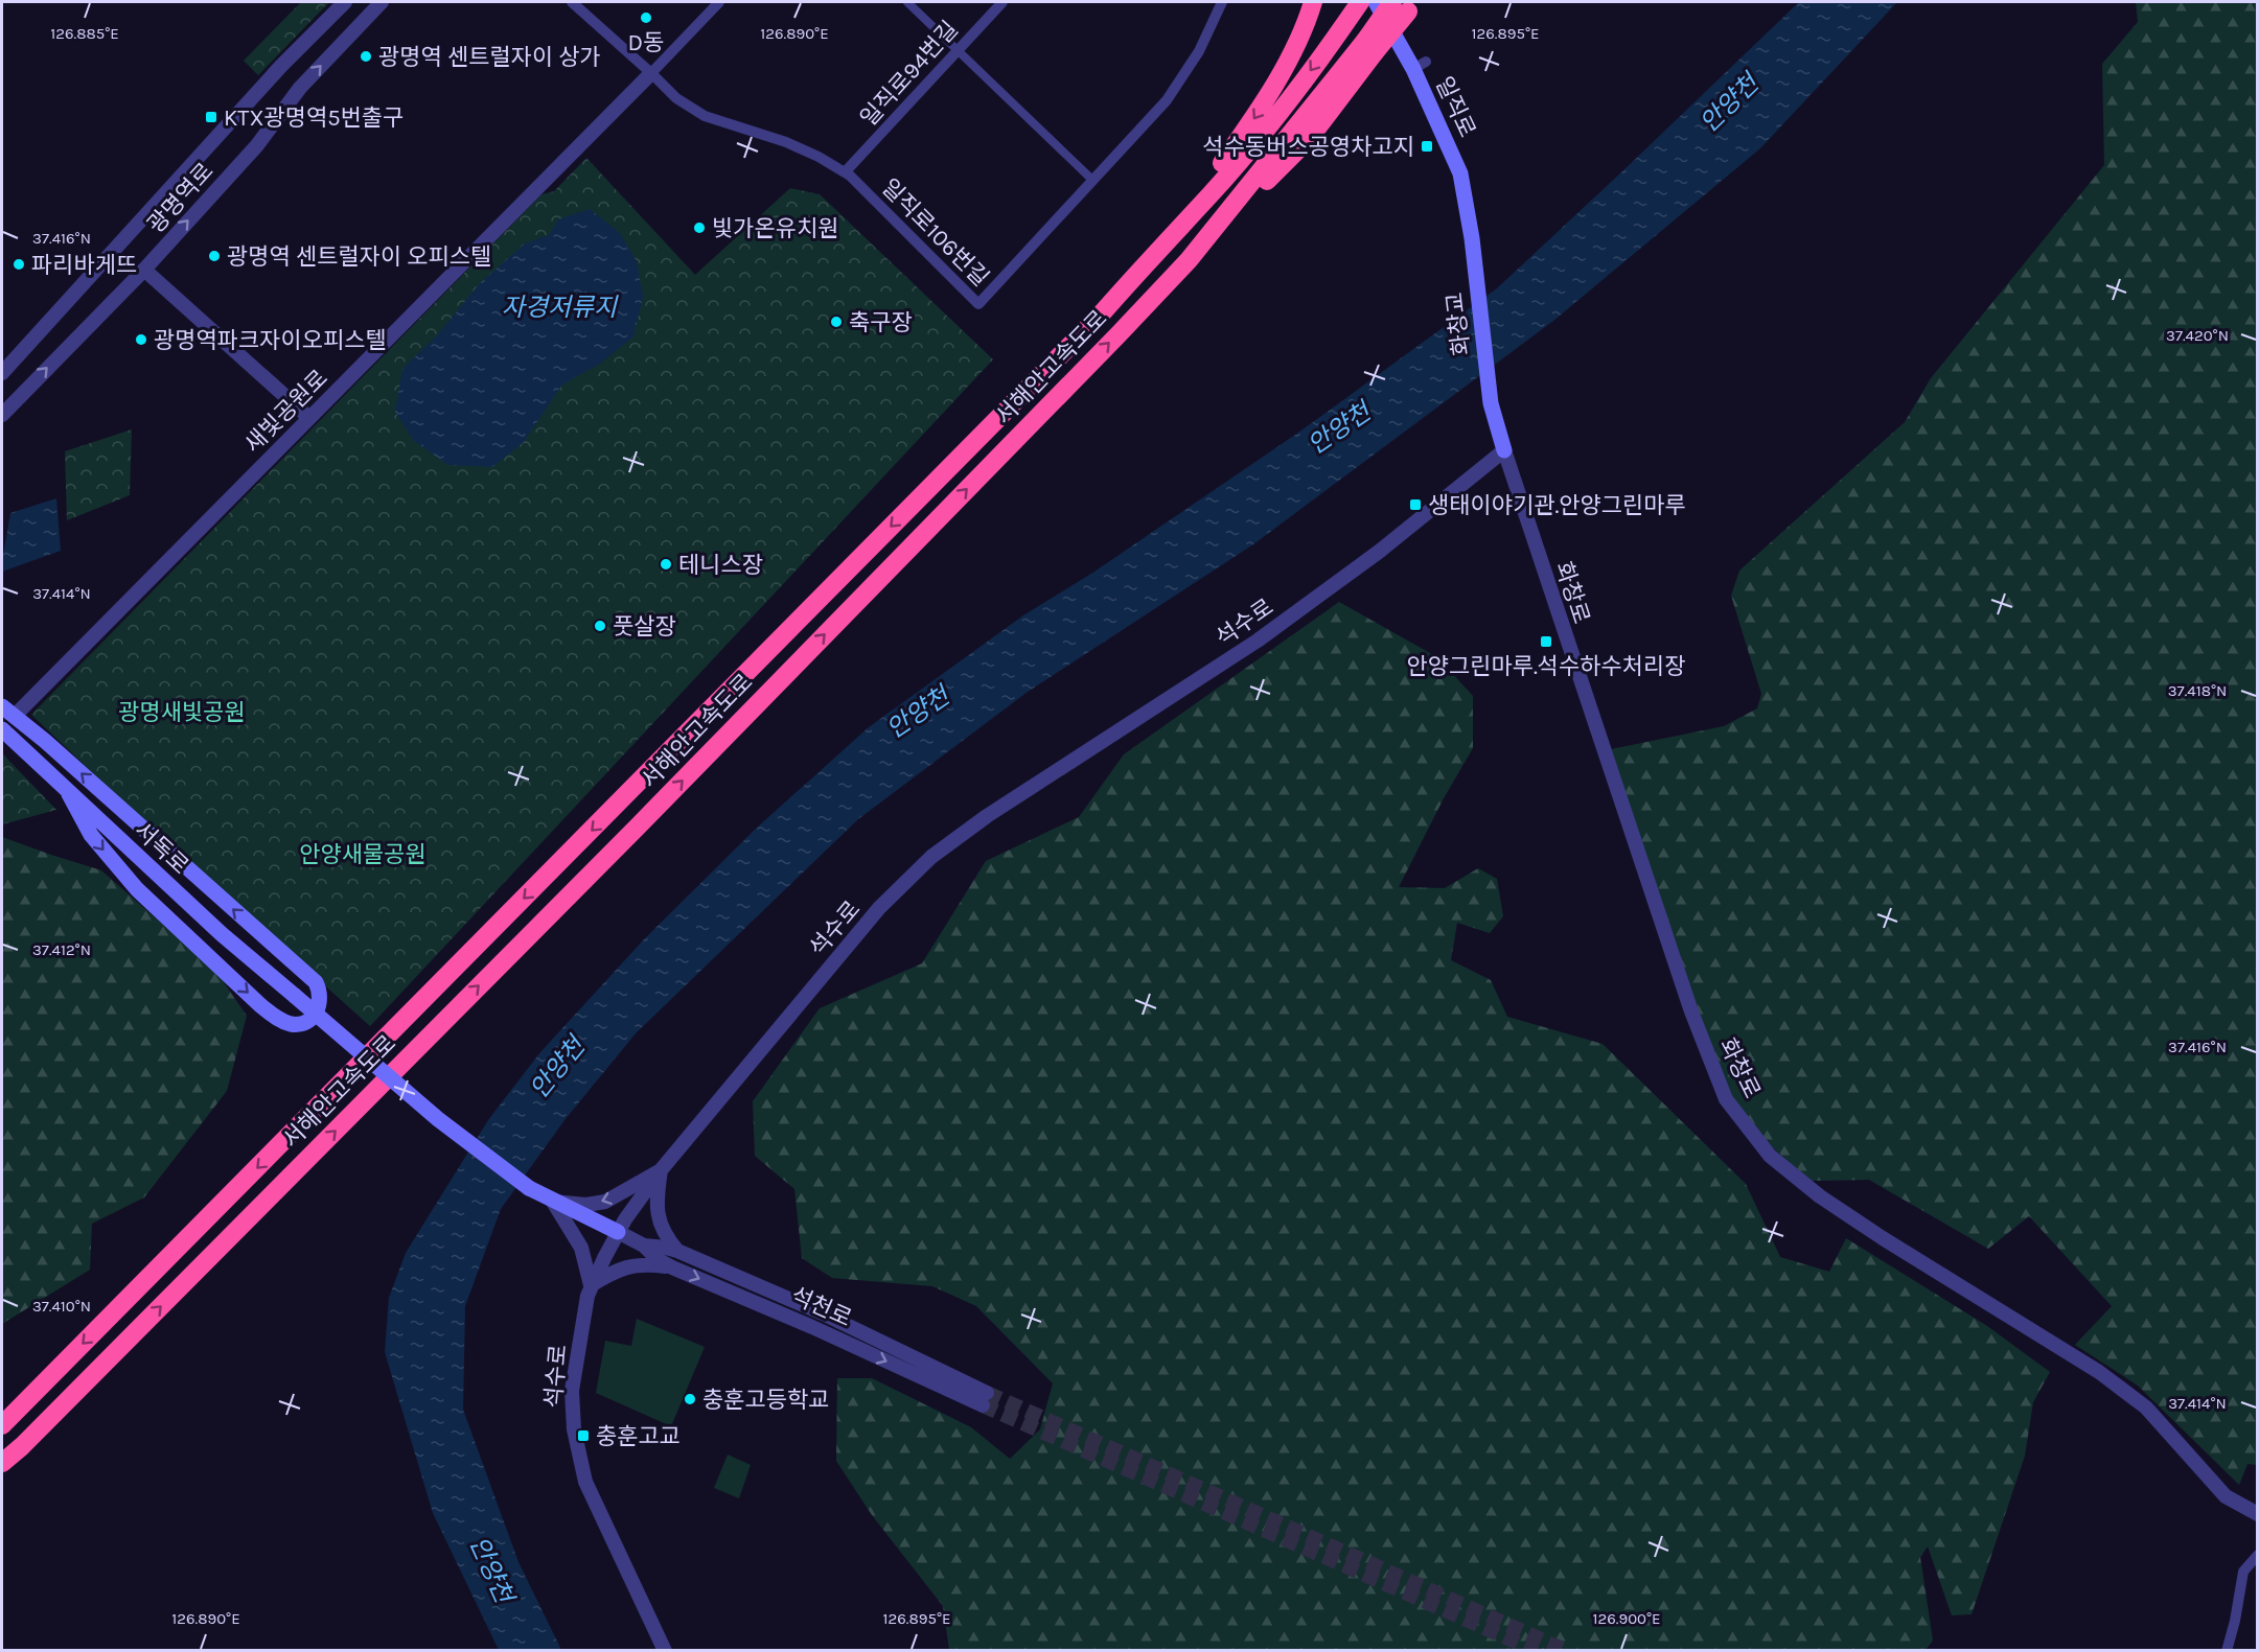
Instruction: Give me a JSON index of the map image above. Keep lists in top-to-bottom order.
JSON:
{
  "streets": {
    "highway": ["서해안고속도로"],
    "main road": [
      "일직로",
      "화창교",
      "서독로",
      "석천로"
    ],
    "street": [
      "일직로94번길",
      "광명역로",
      "일직로106번길",
      "새빛공원로",
      "화창로",
      "석수로"
    ]
  },
  "crossings": [
    ["일직로94번길", "일직로106번길"],
    ["일직로", "화창교"],
    ["일직로106번길", "새빛공원로"],
    ["화창교", "화창로"],
    ["화창교", "석수로"],
    ["화창로", "석수로"],
    ["석수로", "석천로"],
    ["서독로", "석천로"]
  ],
  "water": ["안양천", "자경저류지"],
  "parks": ["광명새빛공원", "안양새물공원"],
  "places": {
    "other": [
      "D동",
      "광명역 센트럴자이 상가",
      "빛가온유치원",
      "광명역 센트럴자이 오피스텔",
      "파리바게뜨",
      "축구장",
      "광명역파크자이오피스텔",
      "테니스장",
      "풋살장",
      "충훈고등학교"
    ],
    "transit": [
      "KTX광명역5번출구",
      "석수동버스공영차고지",
      "생태이야기관.안양그린마루",
      "안양그린마루.석수하수처리장",
      "충훈고교"
    ]
  },
  "coordinates": [
    "126.885°E",
    "126.890°E",
    "126.895°E",
    "37.416°N",
    "37.420°N",
    "37.414°N",
    "37.418°N",
    "37.412°N",
    "37.410°N",
    "126.900°E"
  ]
}
